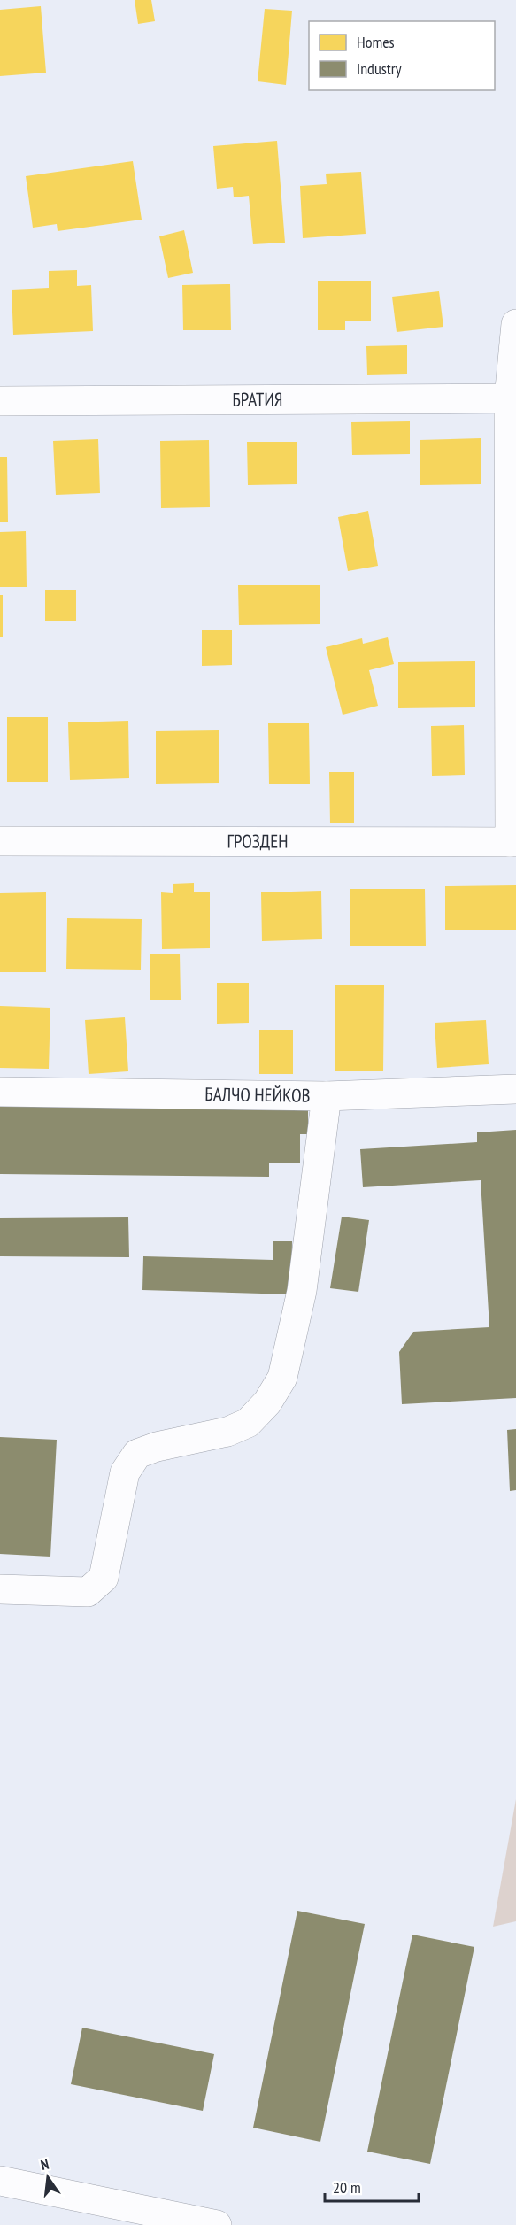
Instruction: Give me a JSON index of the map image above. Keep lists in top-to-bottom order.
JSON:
{
  "streets": {
    "street": ["БРАТИЯ", "ГРОЗДЕН", "БАЛЧО НЕЙКОВ"]
  },
  "legend": ["Homes", "Industry"],
  "scale_bar": "20 m",
  "north": "top"
}
